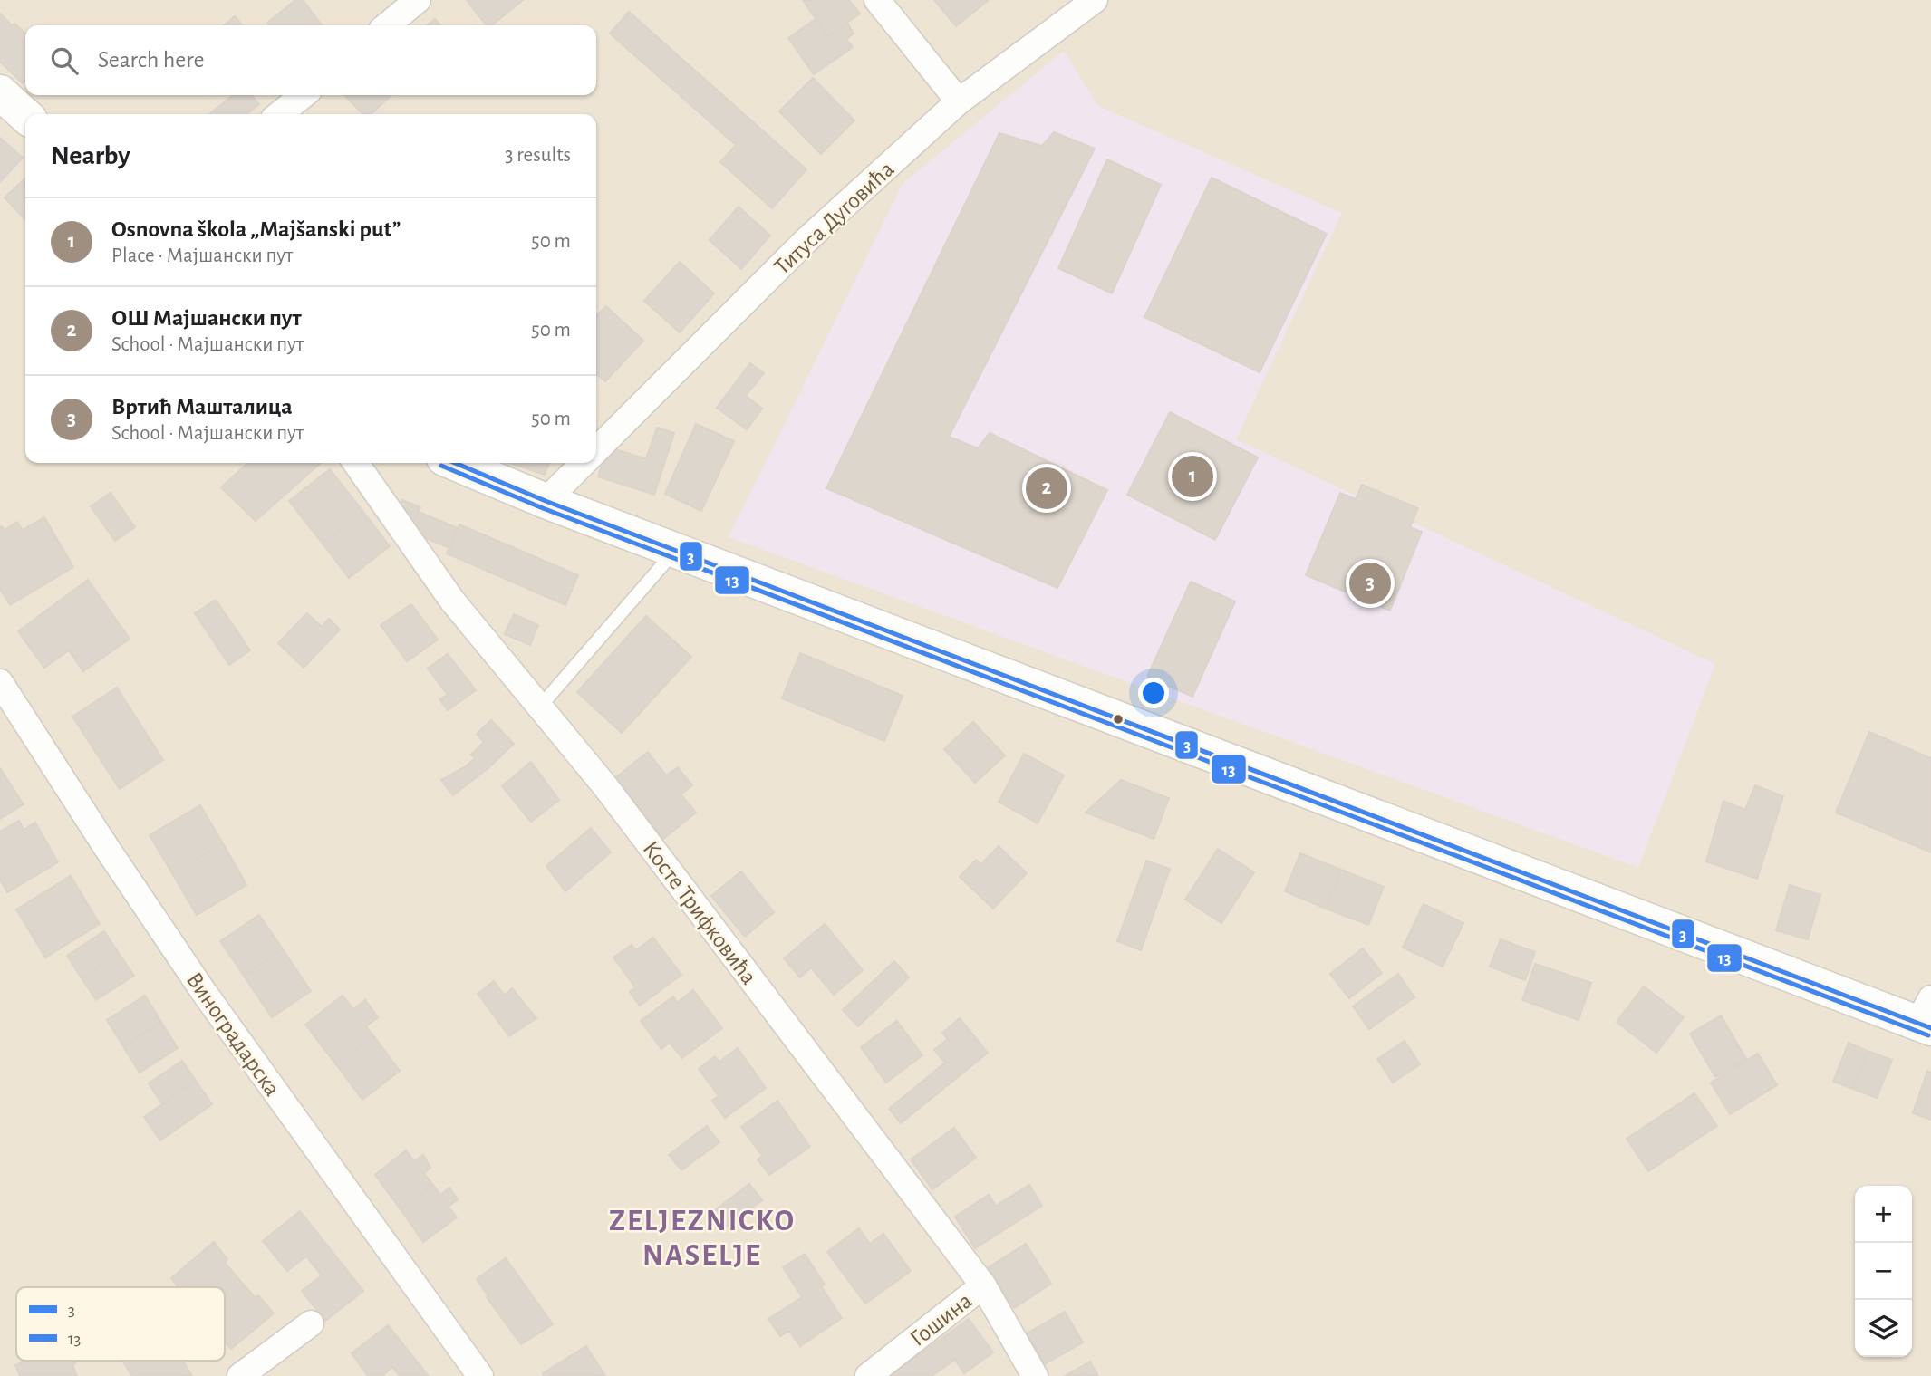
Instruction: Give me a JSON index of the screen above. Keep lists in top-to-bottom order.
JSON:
{
  "streets": {
    "street": [
      "Титуса Дуговића",
      "Косте Трифковића",
      "Виноградарска",
      "Гошина"
    ]
  },
  "crossings": [
    ["Косте Трифковића", "Гошина"]
  ],
  "districts": ["ZELJEZNICKO NASELJE"],
  "lines": ["transit line 3", "transit line 13"],
  "legend": ["3", "13"],
  "page": {
    "search": "Search here",
    "heading": ["Nearby", "3 results"],
    "list": [
      {
        "mark": "1",
        "name": "Osnovna škola „Majšanski put”",
        "note": "Place · Мајшански пут",
        "value": "50 m"
      },
      {
        "mark": "2",
        "name": "ОШ Мајшански пут",
        "note": "School · Мајшански пут",
        "value": "50 m"
      },
      {
        "mark": "3",
        "name": "Вртић Машталица",
        "note": "School · Мајшански пут",
        "value": "50 m"
      }
    ],
    "pins": ["1", "2", "3"],
    "map_buttons": ["+", "−"]
  }
}
